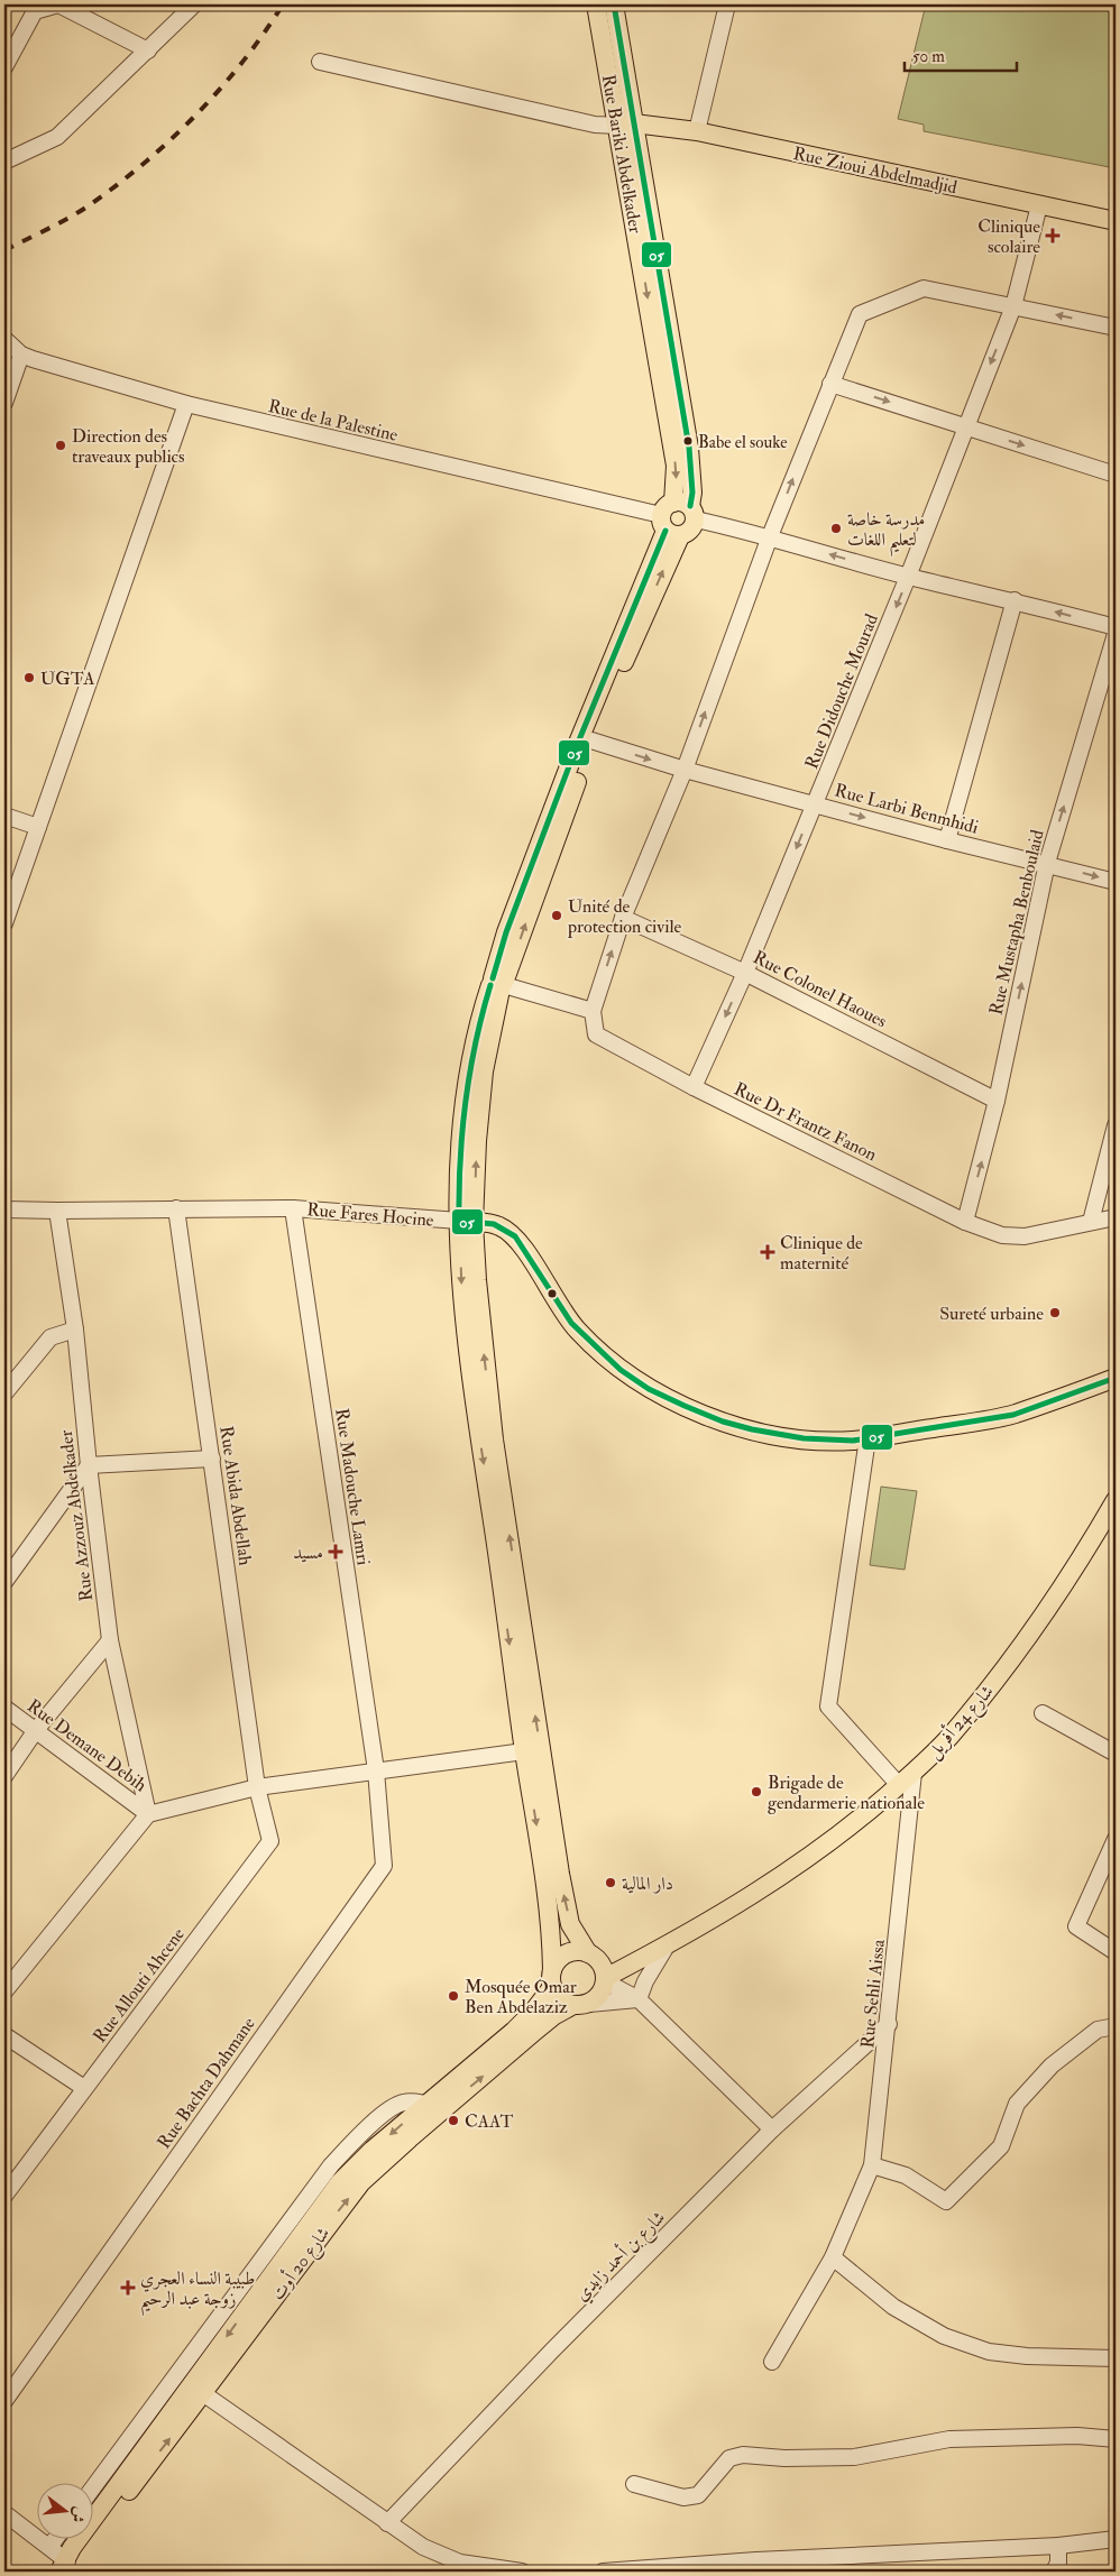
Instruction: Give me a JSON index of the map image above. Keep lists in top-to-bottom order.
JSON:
{
  "streets": {
    "main road": [
      "Rue Bariki Abdelkader",
      "Rue Zioui Abdelmadjid",
      "Rue Fares Hocine",
      "شارع 24 أفريل",
      "شارع 20 أوت"
    ],
    "street": [
      "Rue de la Palestine",
      "Rue Didouche Mourad",
      "Rue Larbi Benmhidi",
      "Rue Mustapha Benboulaid",
      "Rue Colonel Haoues",
      "Rue Dr Frantz Fanon",
      "Rue Madouche Lamri",
      "Rue Abida Abdellah",
      "Rue Azzouz Abdelkader",
      "Rue Demane Debih",
      "Rue Allouti Ahcene",
      "Rue Sehli Aissa",
      "Rue Bachta Dahmane",
      "شارع بن أحمد زايدي"
    ]
  },
  "crossings": [
    ["Rue Bariki Abdelkader", "Rue Zioui Abdelmadjid"],
    ["Rue Bariki Abdelkader", "Rue de la Palestine"],
    ["Rue Zioui Abdelmadjid", "Rue Didouche Mourad"],
    ["Rue de la Palestine", "Rue Didouche Mourad"],
    ["Rue Didouche Mourad", "Rue Larbi Benmhidi"],
    ["Rue Didouche Mourad", "Rue Colonel Haoues"],
    ["Rue Didouche Mourad", "Rue Dr Frantz Fanon"],
    ["Rue Larbi Benmhidi", "Rue Mustapha Benboulaid"],
    ["Rue Mustapha Benboulaid", "Rue Colonel Haoues"],
    ["Rue Mustapha Benboulaid", "Rue Dr Frantz Fanon"],
    ["Rue Fares Hocine", "Rue Madouche Lamri"],
    ["Rue Fares Hocine", "Rue Abida Abdellah"],
    ["Rue Fares Hocine", "Rue Azzouz Abdelkader"],
    ["Rue Madouche Lamri", "Rue Bachta Dahmane"],
    ["Rue Abida Abdellah", "Rue Allouti Ahcene"],
    ["Rue Azzouz Abdelkader", "Rue Demane Debih"],
    ["شارع 24 أفريل", "Rue Sehli Aissa"],
    ["شارع 24 أفريل", "شارع 20 أوت"],
    ["Rue Sehli Aissa", "شارع بن أحمد زايدي"]
  ],
  "one_way": ["Rue Larbi Benmhidi"],
  "places": {
    "health": [
      "Clinique scolaire",
      "Clinique de maternité",
      "مسيد",
      "طبيبة النساء العجري زوجة عبد الرحيم"
    ],
    "other": [
      "Babe el souke",
      "Direction des traveaux publics",
      "مدرسة خاصة لتعليم اللغات",
      "UGTA",
      "Unité de protection civile",
      "Sureté urbaine",
      "Brigade de gendarmerie nationale",
      "دار المالية",
      "Mosquée Omar Ben Abdelaziz",
      "CAAT"
    ]
  },
  "lines": ["transit line 05"],
  "scale_bar": "50 m",
  "north": "right"
}
